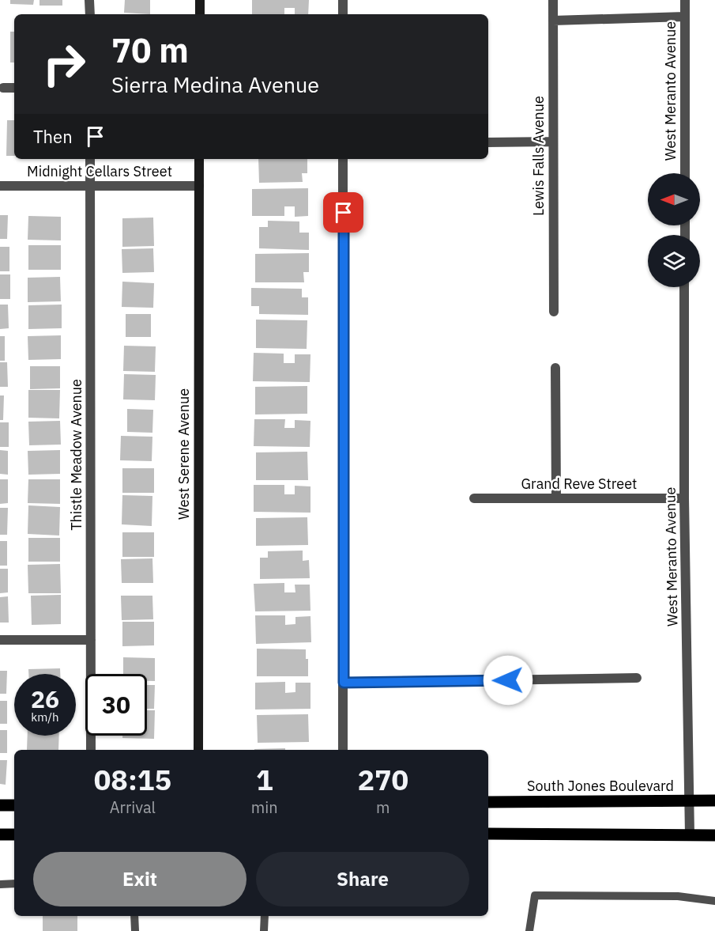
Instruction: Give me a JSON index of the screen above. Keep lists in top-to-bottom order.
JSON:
{
  "streets": {
    "main road": ["South Jones Boulevard"],
    "street": [
      "West Meranto Avenue",
      "Lewis Falls Avenue",
      "Midnight Cellars Street",
      "West Serene Avenue",
      "Thistle Meadow Avenue",
      "Grand Reve Street"
    ]
  },
  "crossings": [
    ["West Meranto Avenue", "Grand Reve Street"],
    ["West Meranto Avenue", "South Jones Boulevard"],
    ["Midnight Cellars Street", "West Serene Avenue"],
    ["Midnight Cellars Street", "Thistle Meadow Avenue"]
  ],
  "north": "left",
  "page": {
    "turn": ["70 m", "Sierra Medina Avenue"],
    "then": "Then",
    "speed": "26 km/h",
    "limit": "30",
    "eta": [
      "08:15",
      "Arrival",
      "1",
      "min",
      "270",
      "m"
    ],
    "buttons": ["Exit", "Share"]
  }
}
